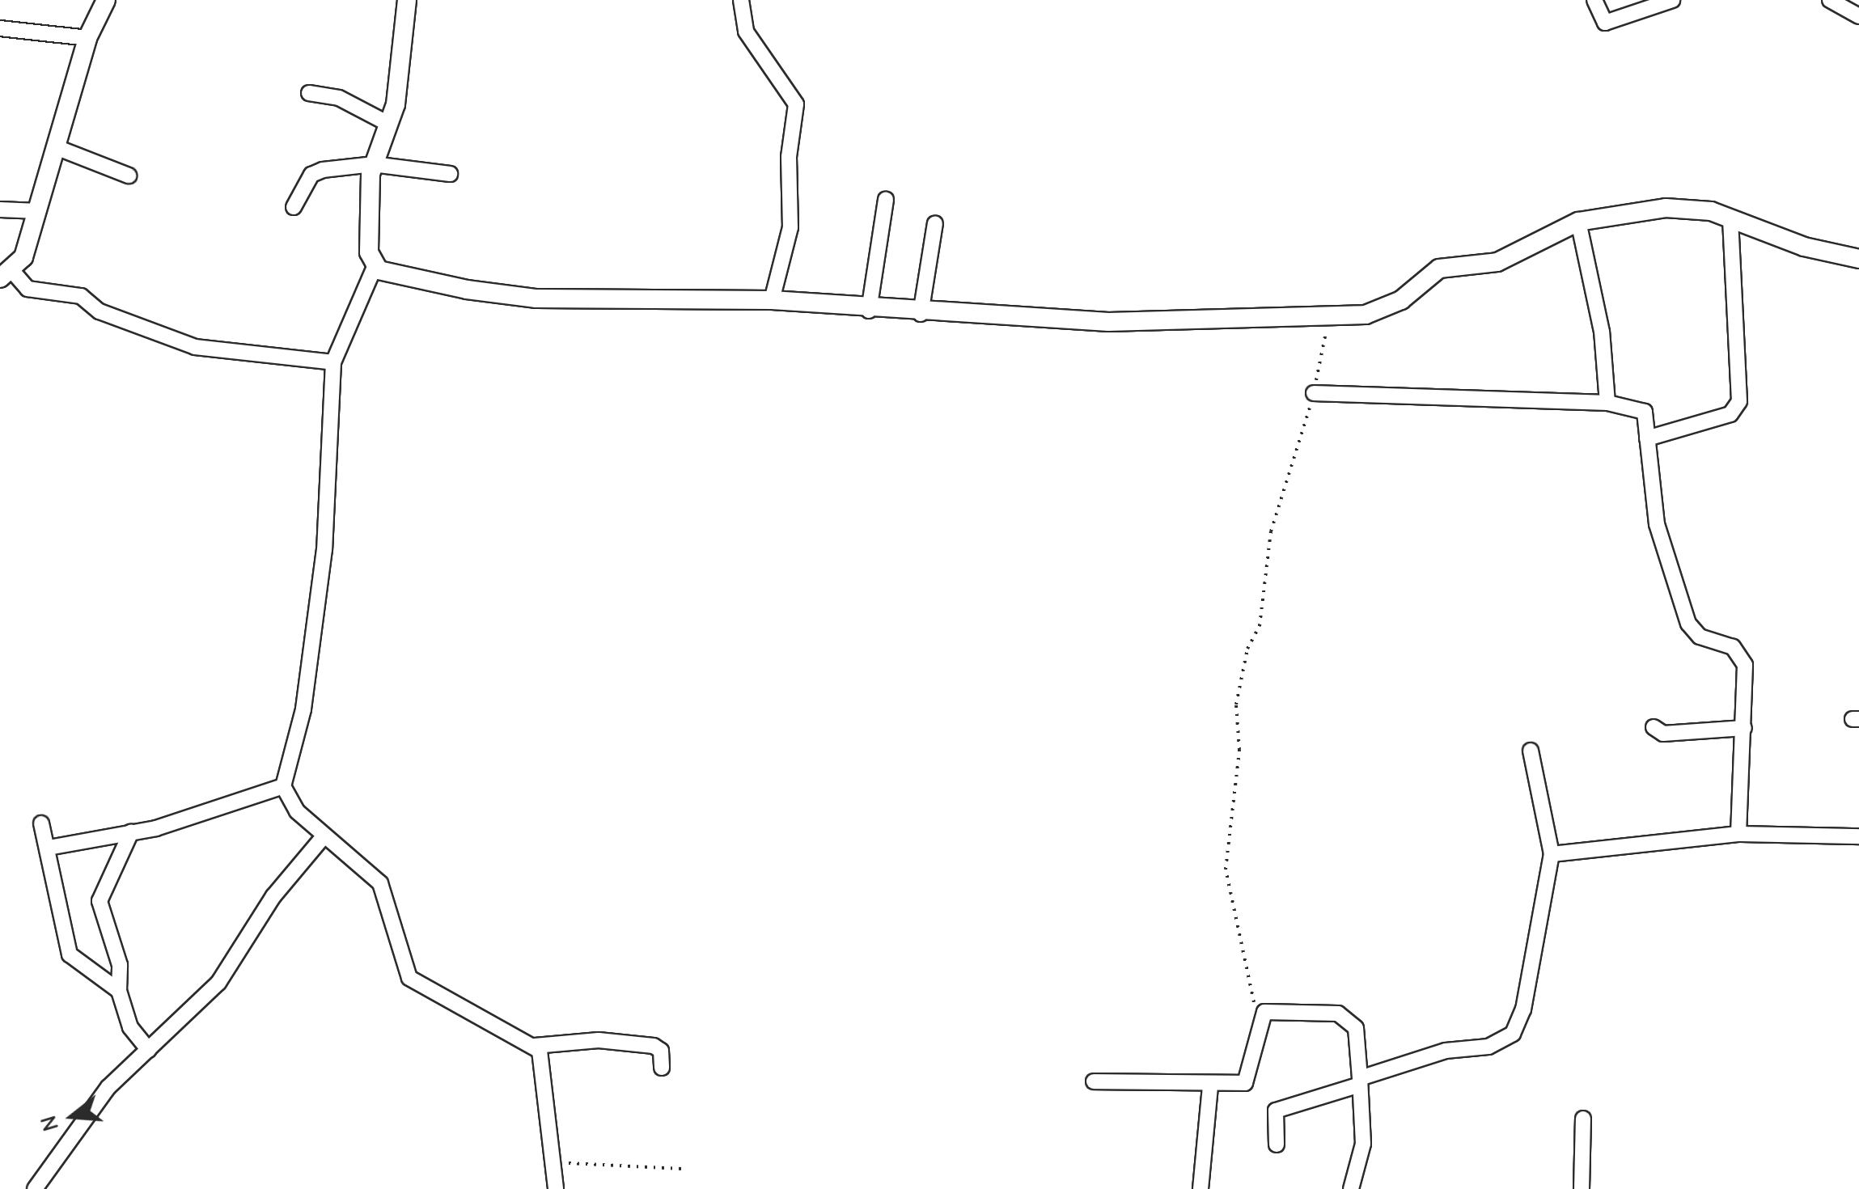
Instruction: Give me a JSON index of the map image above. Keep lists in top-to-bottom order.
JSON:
{
  "north": "left"
}
